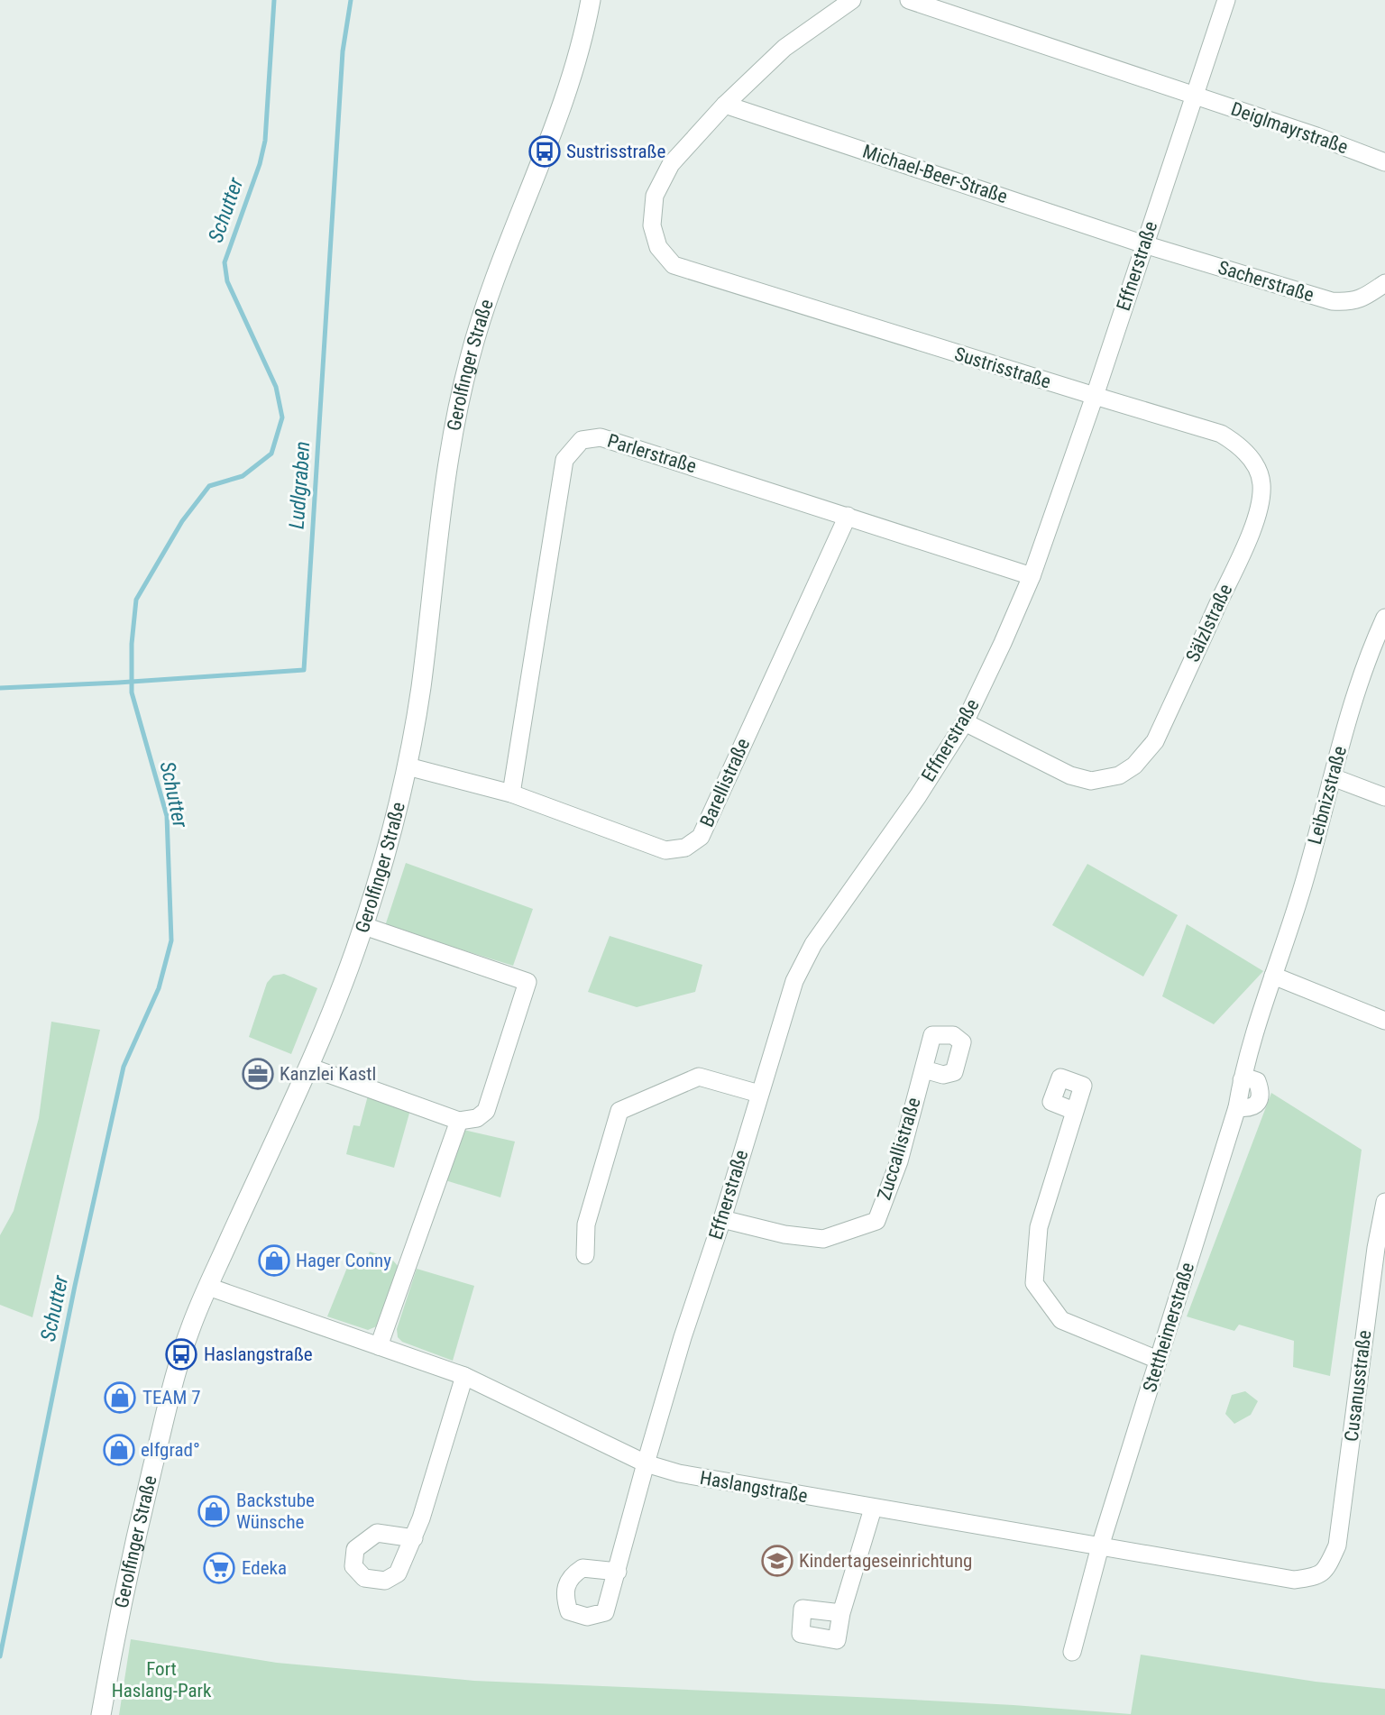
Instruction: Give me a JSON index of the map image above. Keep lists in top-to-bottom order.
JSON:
{
  "streets": {
    "street": [
      "Deiglmayrstraße",
      "Michael-Beer-Straße",
      "Effnerstraße",
      "Sacherstraße",
      "Gerolfinger Straße",
      "Sustrisstraße",
      "Parlerstraße",
      "Sälzlstraße",
      "Barellistraße",
      "Leibnizstraße",
      "Zuccallistraße",
      "Stettheimerstraße",
      "Cusanusstraße",
      "Haslangstraße"
    ]
  },
  "crossings": [
    ["Deiglmayrstraße", "Effnerstraße"],
    ["Michael-Beer-Straße", "Effnerstraße"],
    ["Michael-Beer-Straße", "Sacherstraße"],
    ["Michael-Beer-Straße", "Sustrisstraße"],
    ["Effnerstraße", "Sacherstraße"],
    ["Effnerstraße", "Sustrisstraße"],
    ["Effnerstraße", "Parlerstraße"],
    ["Effnerstraße", "Sälzlstraße"],
    ["Effnerstraße", "Zuccallistraße"],
    ["Effnerstraße", "Haslangstraße"],
    ["Gerolfinger Straße", "Barellistraße"],
    ["Gerolfinger Straße", "Haslangstraße"],
    ["Sustrisstraße", "Sälzlstraße"],
    ["Parlerstraße", "Barellistraße"],
    ["Leibnizstraße", "Stettheimerstraße"],
    ["Stettheimerstraße", "Haslangstraße"],
    ["Cusanusstraße", "Haslangstraße"]
  ],
  "water": ["Schutter", "Ludlgraben"],
  "parks": ["Fort Haslang-Park"],
  "places": {
    "bus stop": ["Sustrisstraße", "Haslangstraße"],
    "office": ["Kanzlei Kastl"],
    "shop": [
      "Hager Conny",
      "TEAM 7",
      "elfgrad°",
      "Backstube Wünsche"
    ],
    "school or university": ["Kindertageseinrichtung"],
    "supermarket": ["Edeka"]
  }
}
